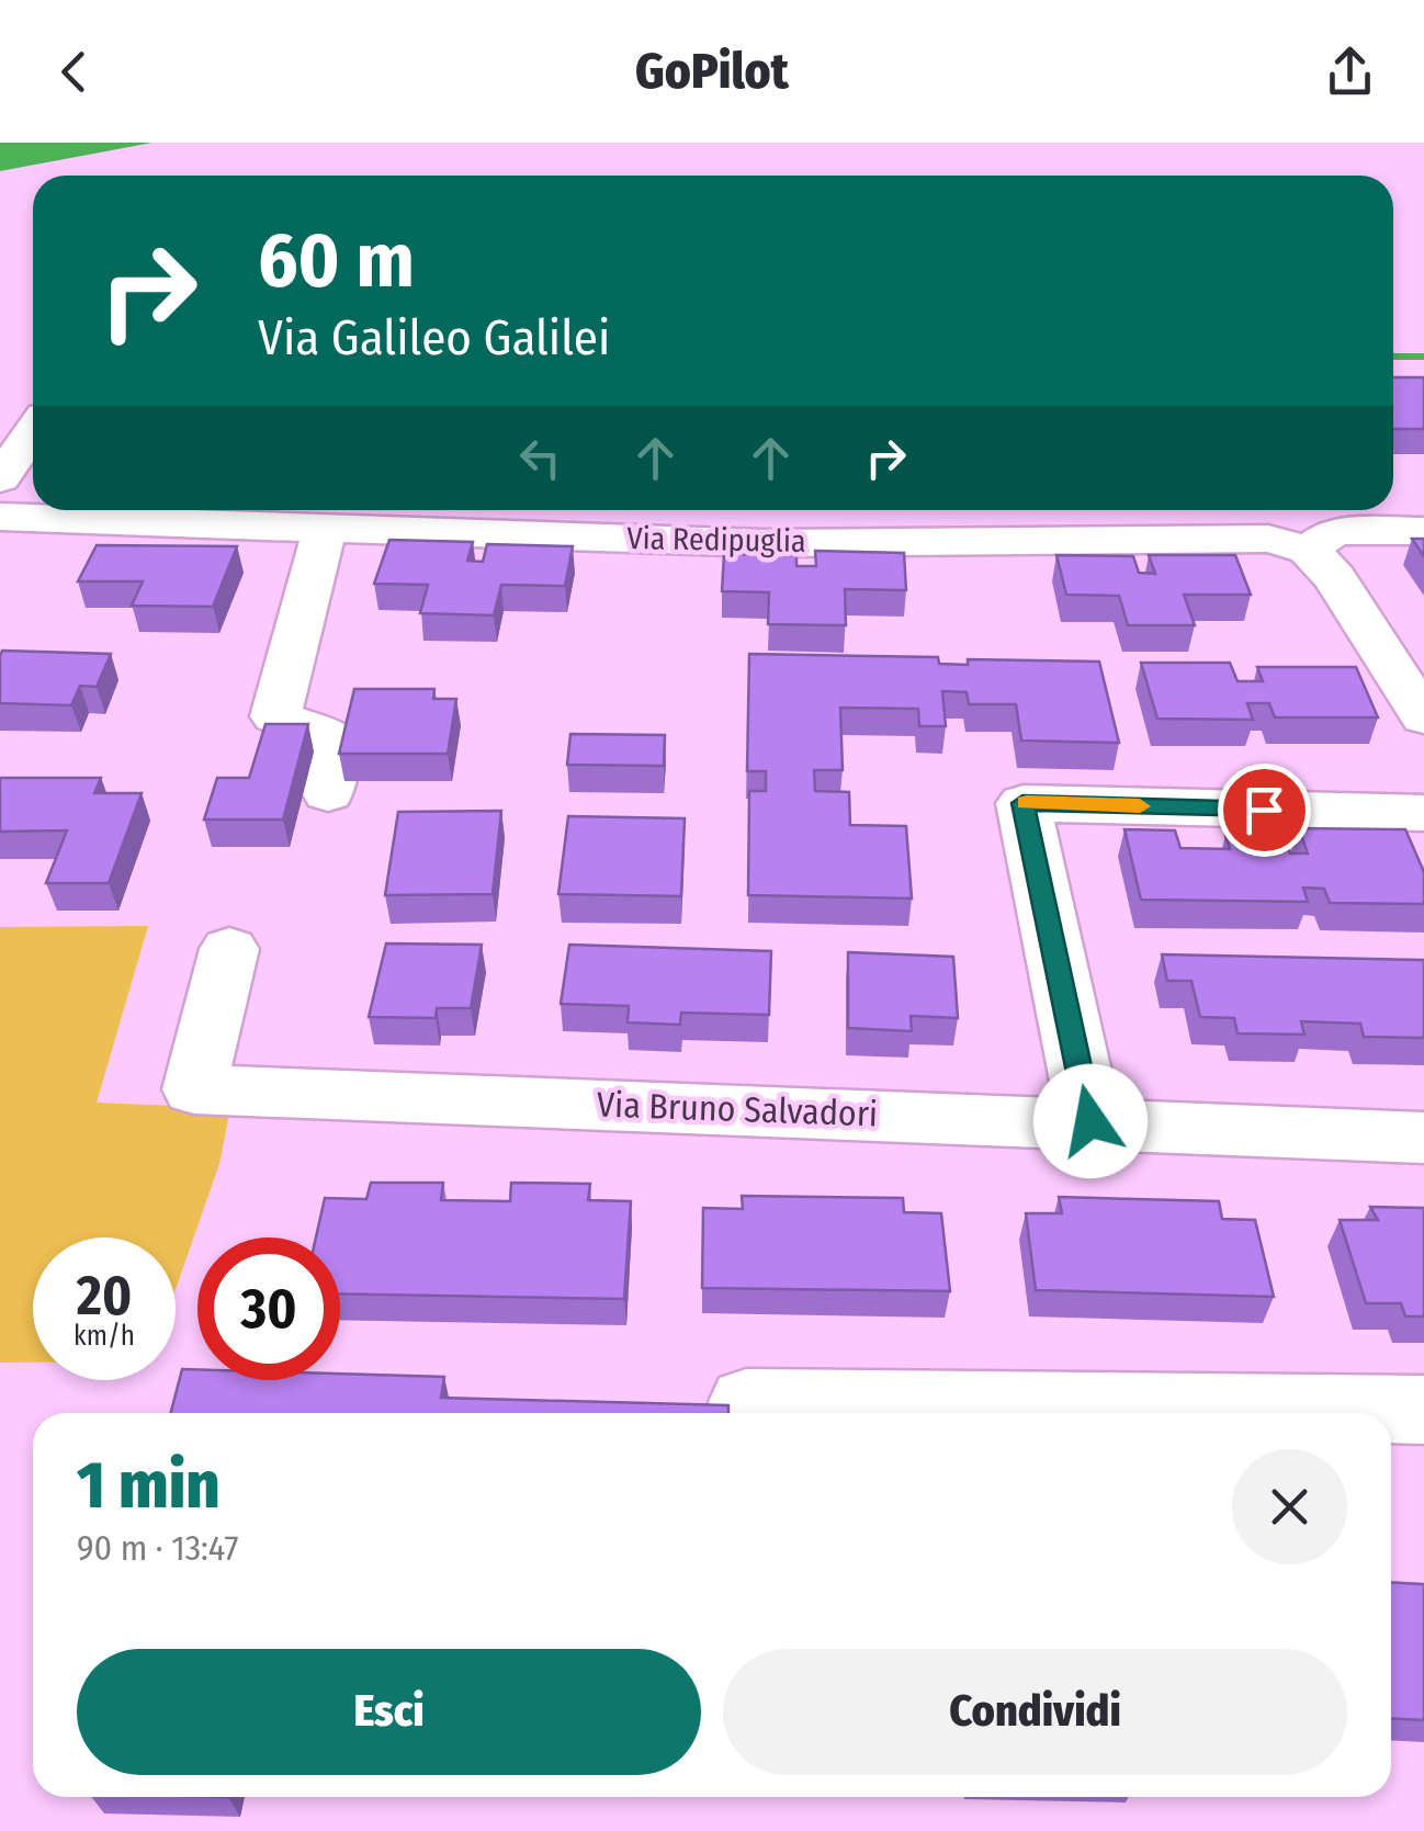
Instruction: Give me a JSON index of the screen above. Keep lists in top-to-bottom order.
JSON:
{
  "streets": {
    "street": ["Via Redipuglia", "Via Bruno Salvadori"]
  },
  "page": {
    "header": "GoPilot",
    "turn": ["60 m", "Via Galileo Galilei"],
    "speed": "20 km/h",
    "limit": "30",
    "heading": ["1 min", "90 m · 13:47"],
    "buttons": ["Esci", "Condividi"]
  }
}
